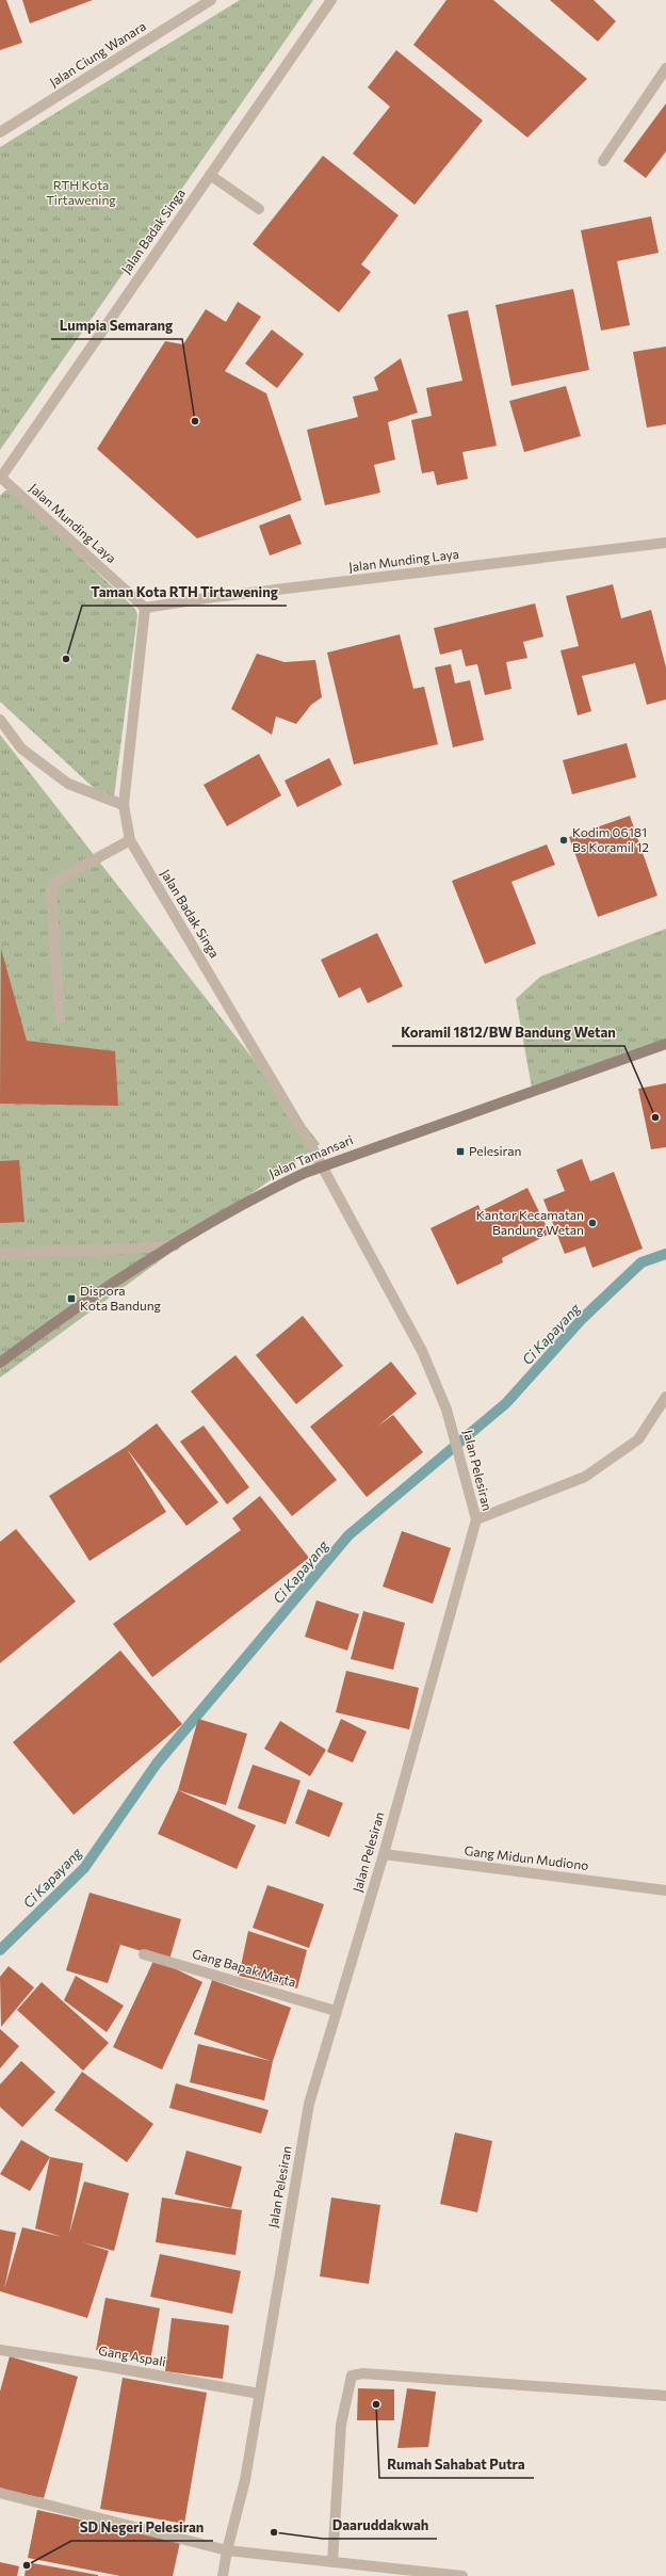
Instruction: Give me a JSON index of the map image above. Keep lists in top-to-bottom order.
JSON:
{
  "streets": {
    "main road": ["Jalan Tamansari"],
    "street": [
      "Jalan Ciung Wanara",
      "Jalan Badak Singa",
      "Jalan Munding Laya",
      "Jalan Pelesiran",
      "Gang Midun Mudiono",
      "Gang Bapak Marta",
      "Gang Aspali"
    ]
  },
  "crossings": [
    ["Jalan Badak Singa", "Jalan Munding Laya"],
    ["Jalan Badak Singa", "Jalan Tamansari"],
    ["Jalan Badak Singa", "Jalan Pelesiran"],
    ["Jalan Tamansari", "Jalan Pelesiran"],
    ["Jalan Pelesiran", "Gang Midun Mudiono"],
    ["Jalan Pelesiran", "Gang Bapak Marta"],
    ["Jalan Pelesiran", "Gang Aspali"]
  ],
  "water": ["Ci Kapayang"],
  "parks": ["RTH Kota Tirtawening"],
  "places": {
    "other": [
      "Lumpia Semarang",
      "Taman Kota RTH Tirtawening",
      "Kodim 06181 Bs Koramil 12",
      "Koramil 1812/BW Bandung Wetan",
      "Kantor Kecamatan Bandung Wetan",
      "Rumah Sahabat Putra",
      "Daaruddakwah",
      "SD Negeri Pelesiran"
    ],
    "transit": ["Pelesiran", "Dispora Kota Bandung"]
  }
}
